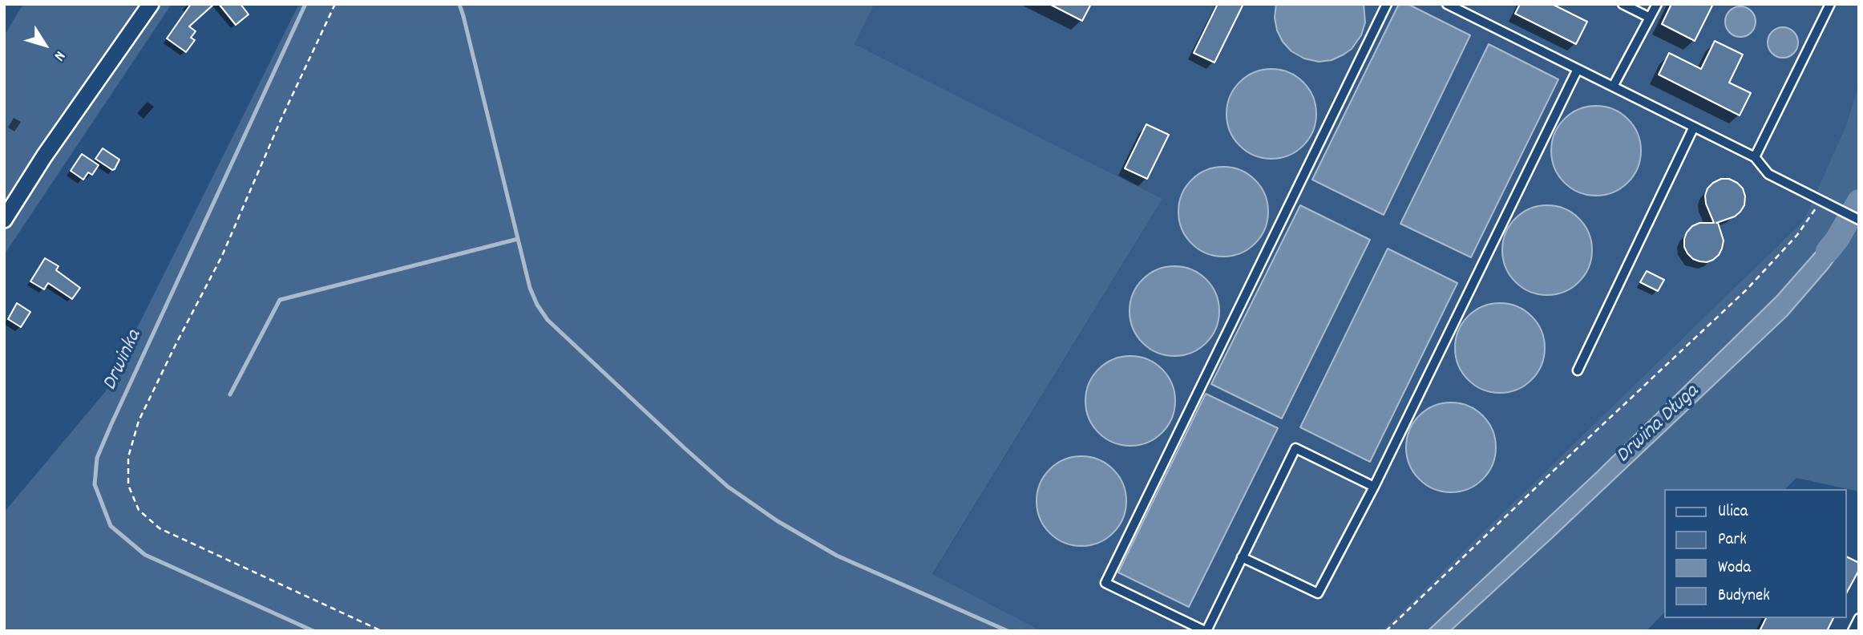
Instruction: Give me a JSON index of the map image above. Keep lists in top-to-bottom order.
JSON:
{
  "water": ["Drwinka", "Drwina Długa"],
  "legend": [
    "Ulica",
    "Park",
    "Woda",
    "Budynek"
  ],
  "north": "bottom right"
}
